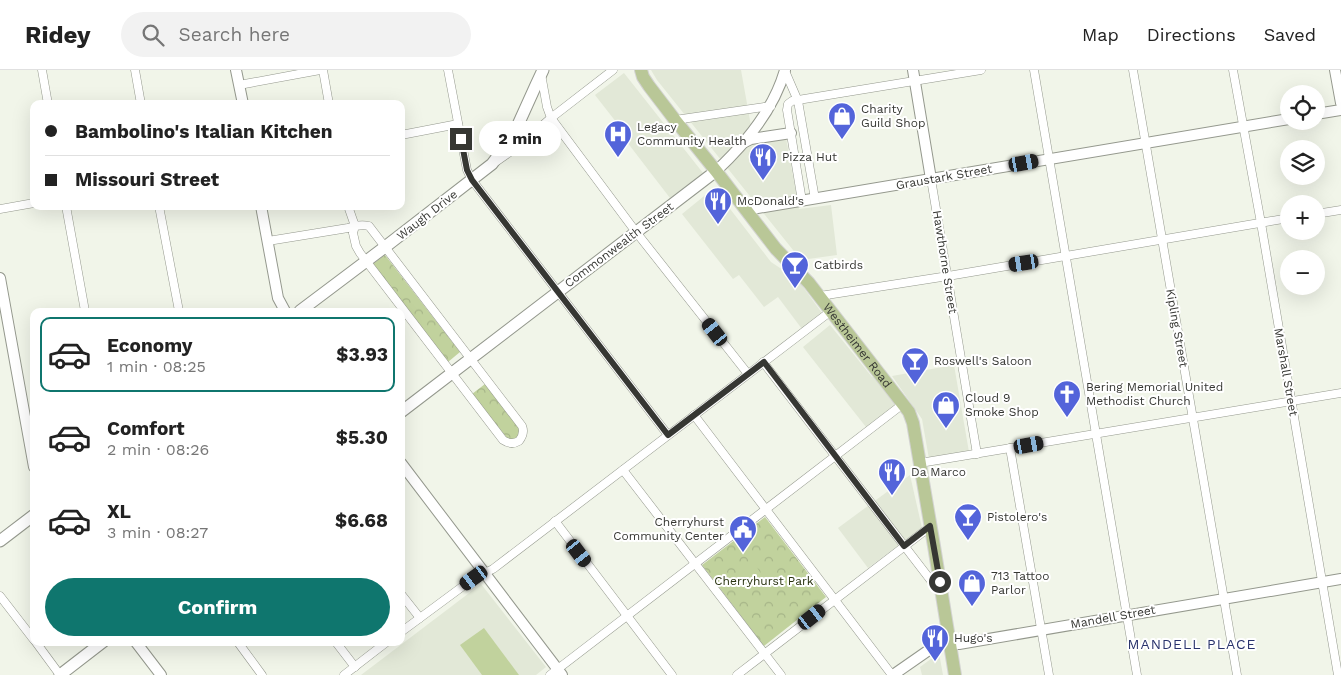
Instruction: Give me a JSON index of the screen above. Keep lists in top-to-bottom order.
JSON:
{
  "streets": {
    "main road": ["Waugh Drive", "Commonwealth Street", "Westheimer Road"],
    "street": [
      "Graustark Street",
      "Hawthorne Street",
      "Kipling Street",
      "Marshall Street",
      "Mandell Street"
    ]
  },
  "crossings": [
    ["Graustark Street", "Hawthorne Street"],
    ["Graustark Street", "Kipling Street"],
    ["Graustark Street", "Westheimer Road"],
    ["Graustark Street", "Marshall Street"],
    ["Commonwealth Street", "Westheimer Road"],
    ["Kipling Street", "Mandell Street"],
    ["Westheimer Road", "Mandell Street"],
    ["Marshall Street", "Mandell Street"]
  ],
  "districts": ["MANDELL PLACE"],
  "parks": ["Cherryhurst Park"],
  "places": {
    "shop": ["Charity Guild Shop", "Cloud 9 Smoke Shop", "713 Tattoo Parlor"],
    "hospital": ["Legacy Community Health"],
    "restaurant": [
      "Pizza Hut",
      "McDonald's",
      "Da Marco",
      "Hugo's"
    ],
    "bar": ["Catbirds", "Roswell's Saloon", "Pistolero's"],
    "church": ["Bering Memorial United Methodist Church"],
    "public building": ["Cherryhurst Community Center"]
  },
  "page": {
    "header": "Ridey",
    "search": "Search here",
    "nav": ["Map", "Directions", "Saved"],
    "map_buttons": ["+", "−"],
    "banner": ["Bambolino's Italian Kitchen", "Missouri Street"],
    "bubble": "2 min",
    "list": [
      {
        "name": "Economy",
        "note": "1 min · 08:25",
        "value": "$3.93"
      },
      {
        "name": "Comfort",
        "note": "2 min · 08:26",
        "value": "$5.30"
      },
      {
        "name": "XL",
        "note": "3 min · 08:27",
        "value": "$6.68"
      }
    ],
    "buttons": "Confirm"
  }
}
